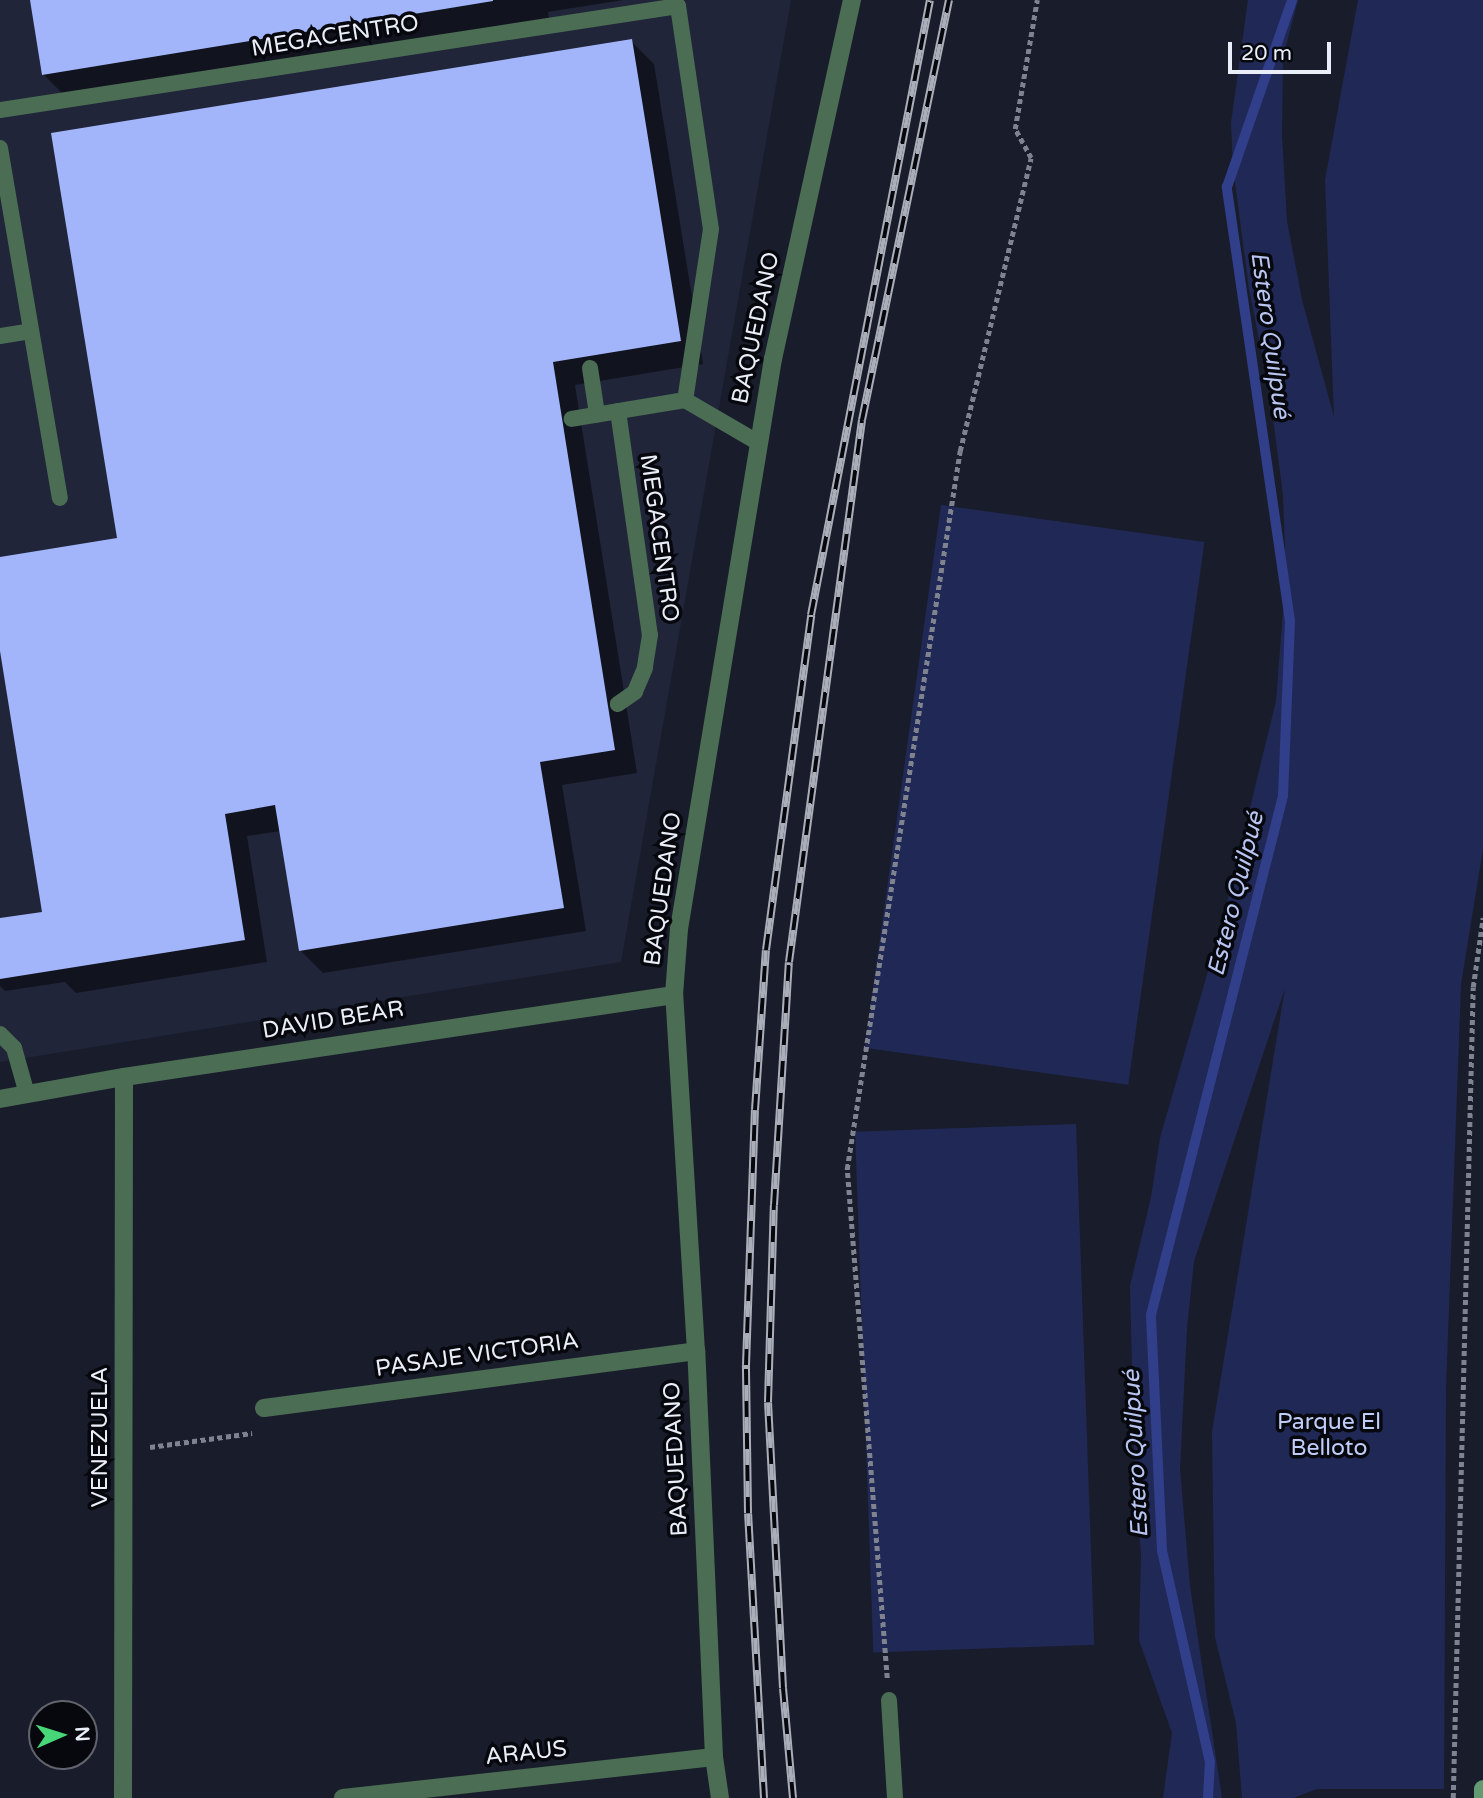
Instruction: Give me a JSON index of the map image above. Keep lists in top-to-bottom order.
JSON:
{
  "streets": {
    "street": [
      "BAQUEDANO",
      "DAVID BEAR",
      "PASAJE VICTORIA",
      "VENEZUELA",
      "ARAUS"
    ],
    "lane": ["MEGACENTRO"]
  },
  "crossings": [
    ["BAQUEDANO", "DAVID BEAR"],
    ["BAQUEDANO", "PASAJE VICTORIA"],
    ["BAQUEDANO", "ARAUS"],
    ["DAVID BEAR", "VENEZUELA"]
  ],
  "water": ["Estero Quilpué"],
  "parks": ["Parque El Belloto"],
  "scale_bar": "20 m",
  "north": "right"
}
